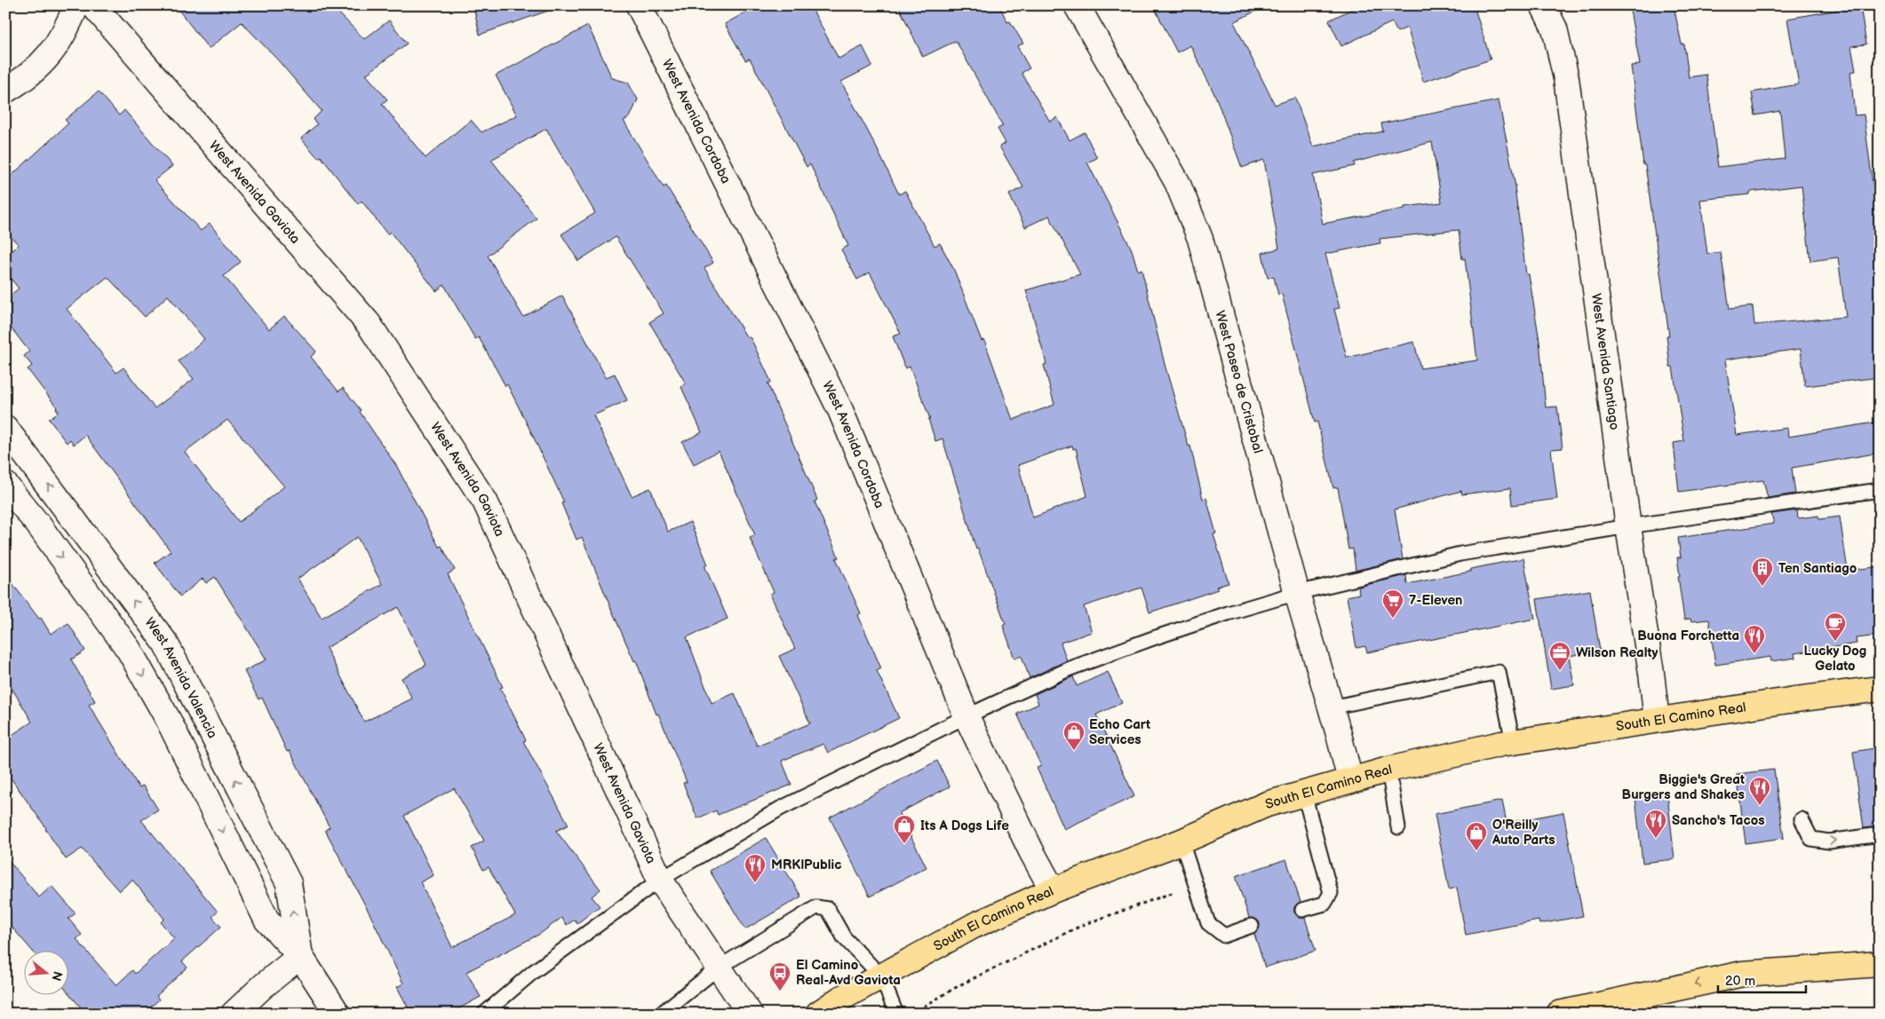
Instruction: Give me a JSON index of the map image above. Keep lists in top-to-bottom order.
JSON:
{
  "streets": {
    "main road": ["South El Camino Real"],
    "street": [
      "West Avenida Cordoba",
      "West Avenida Gaviota",
      "West Avenida Santiago",
      "West Paseo de Cristobal",
      "West Avenida Valencia"
    ]
  },
  "crossings": [
    ["West Avenida Cordoba", "South El Camino Real"],
    ["West Avenida Santiago", "South El Camino Real"],
    ["West Paseo de Cristobal", "South El Camino Real"]
  ],
  "places": {
    "building": ["Ten Santiago"],
    "supermarket": ["7-Eleven"],
    "cafe": ["Lucky Dog Gelato"],
    "restaurant": [
      "Buona Forchetta",
      "Biggie's Great Burgers and Shakes",
      "Sancho's Tacos",
      "MRK|Public"
    ],
    "office": ["Wilson Realty"],
    "shop": ["Echo Cart Services", "Its A Dogs Life", "O'Reilly Auto Parts"],
    "bus stop": ["El Camino Real-Avd Gaviota"]
  },
  "scale_bar": "20 m",
  "north": "right"
}
